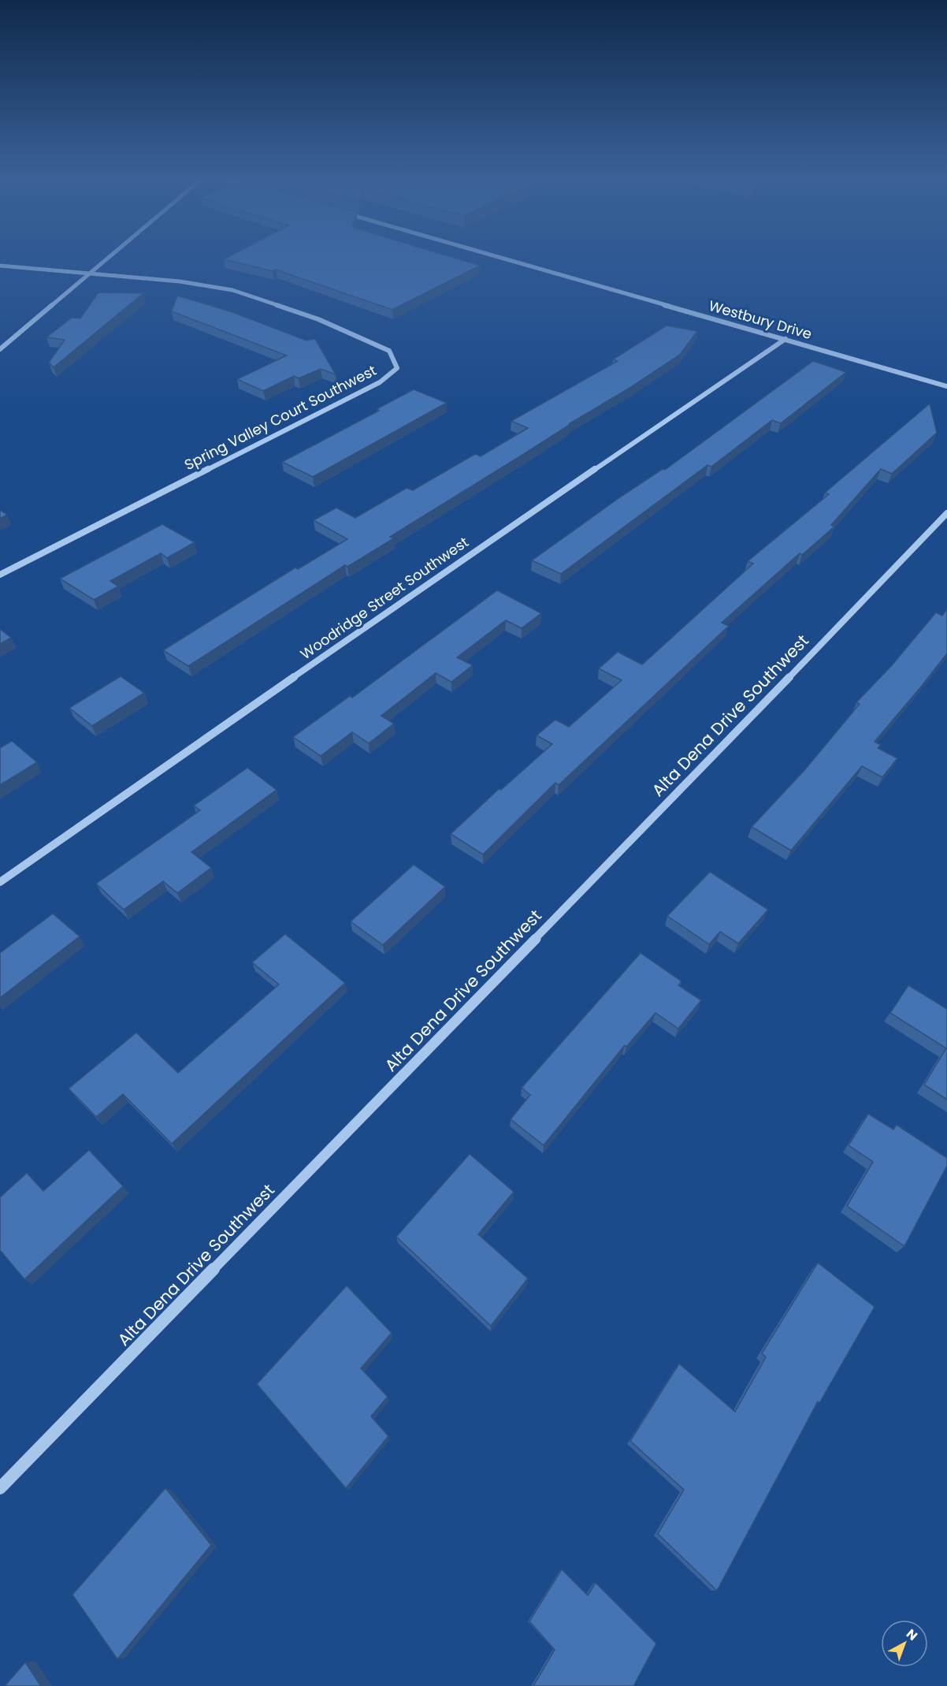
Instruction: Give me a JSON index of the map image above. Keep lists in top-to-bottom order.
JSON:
{
  "streets": {
    "street": [
      "Westbury Drive",
      "Spring Valley Court Southwest",
      "Woodridge Street Southwest",
      "Alta Dena Drive Southwest"
    ]
  },
  "crossings": [
    ["Westbury Drive", "Woodridge Street Southwest"]
  ],
  "north": "top right"
}
